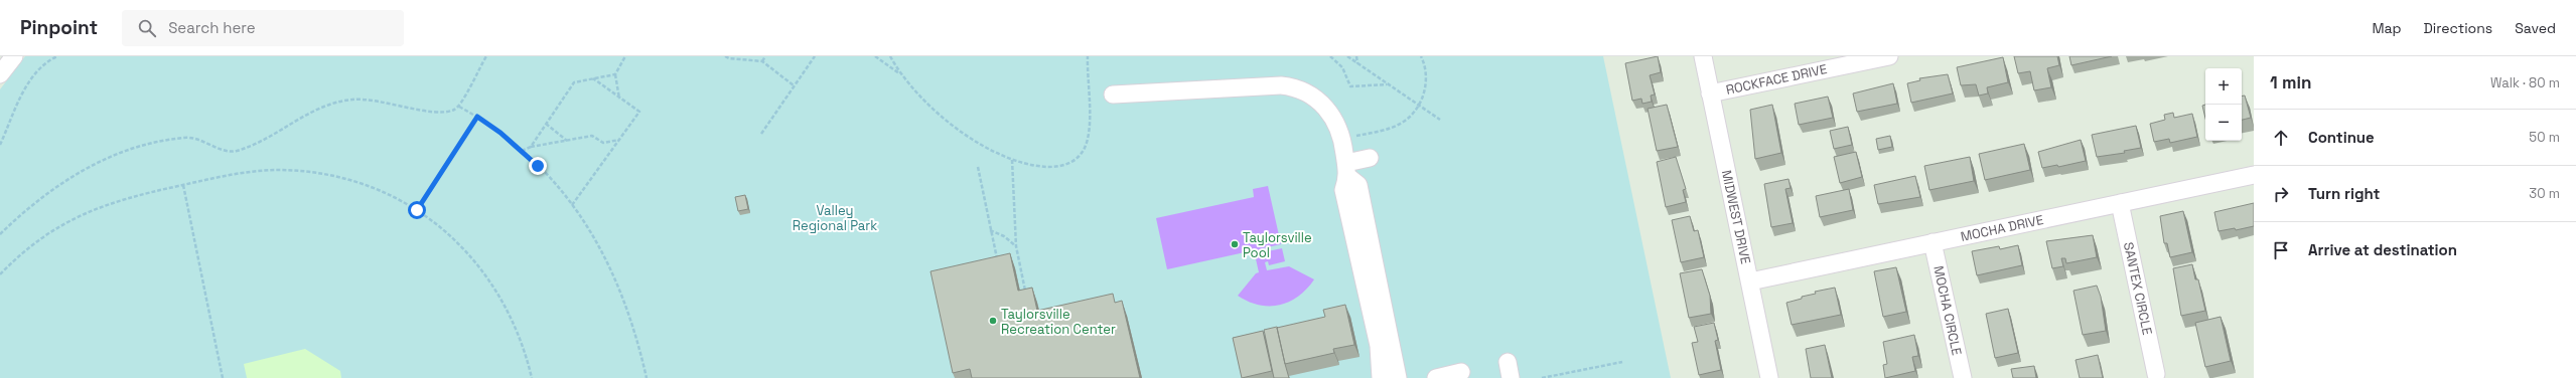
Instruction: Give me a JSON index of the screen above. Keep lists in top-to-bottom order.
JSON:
{
  "streets": {
    "street": [
      "ROCKFACE DRIVE",
      "MIDWEST DRIVE",
      "MOCHA DRIVE",
      "SANTEX CIRCLE",
      "MOCHA CIRCLE"
    ]
  },
  "crossings": [
    ["ROCKFACE DRIVE", "MIDWEST DRIVE"],
    ["MIDWEST DRIVE", "MOCHA DRIVE"],
    ["MOCHA DRIVE", "SANTEX CIRCLE"],
    ["MOCHA DRIVE", "MOCHA CIRCLE"]
  ],
  "parks": ["Valley Regional Park"],
  "places": ["Taylorsville Pool", "Taylorsville Recreation Center"],
  "page": {
    "header": "Pinpoint",
    "search": "Search here",
    "nav": ["Map", "Directions", "Saved"],
    "heading": ["1 min", "Walk · 80 m"],
    "map_buttons": ["+", "−"],
    "list": [
      ["Continue", "50 m"],
      ["Turn right", "30 m"],
      "Arrive at destination"
    ]
  }
}
